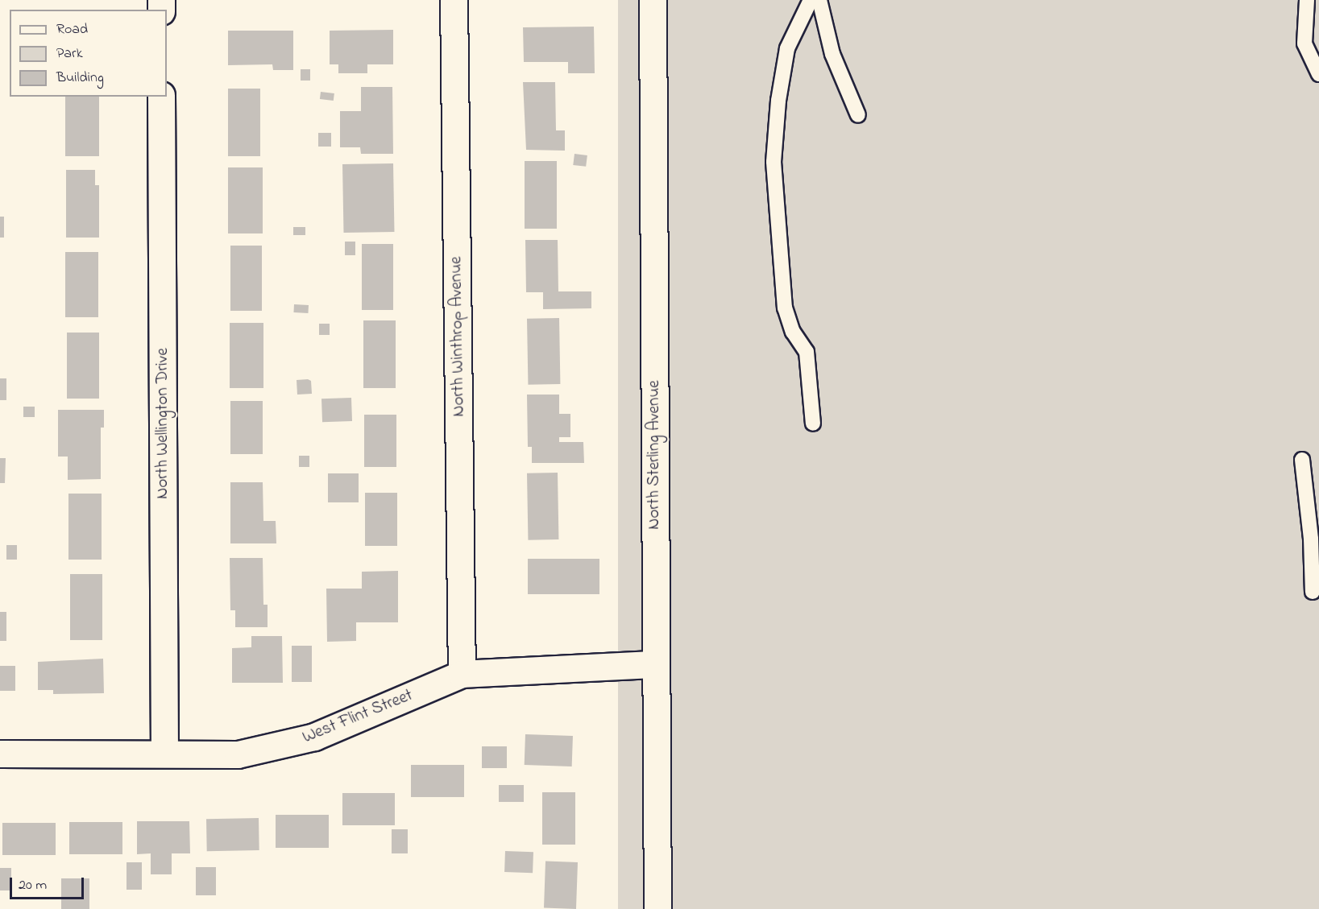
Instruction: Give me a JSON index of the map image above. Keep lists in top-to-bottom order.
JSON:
{
  "streets": {
    "street": [
      "North Winthrop Avenue",
      "North Wellington Drive",
      "North Sterling Avenue",
      "West Flint Street"
    ]
  },
  "crossings": [
    ["North Winthrop Avenue", "West Flint Street"],
    ["North Wellington Drive", "West Flint Street"],
    ["North Sterling Avenue", "West Flint Street"]
  ],
  "legend": ["Road", "Park", "Building"],
  "scale_bar": "20 m"
}
